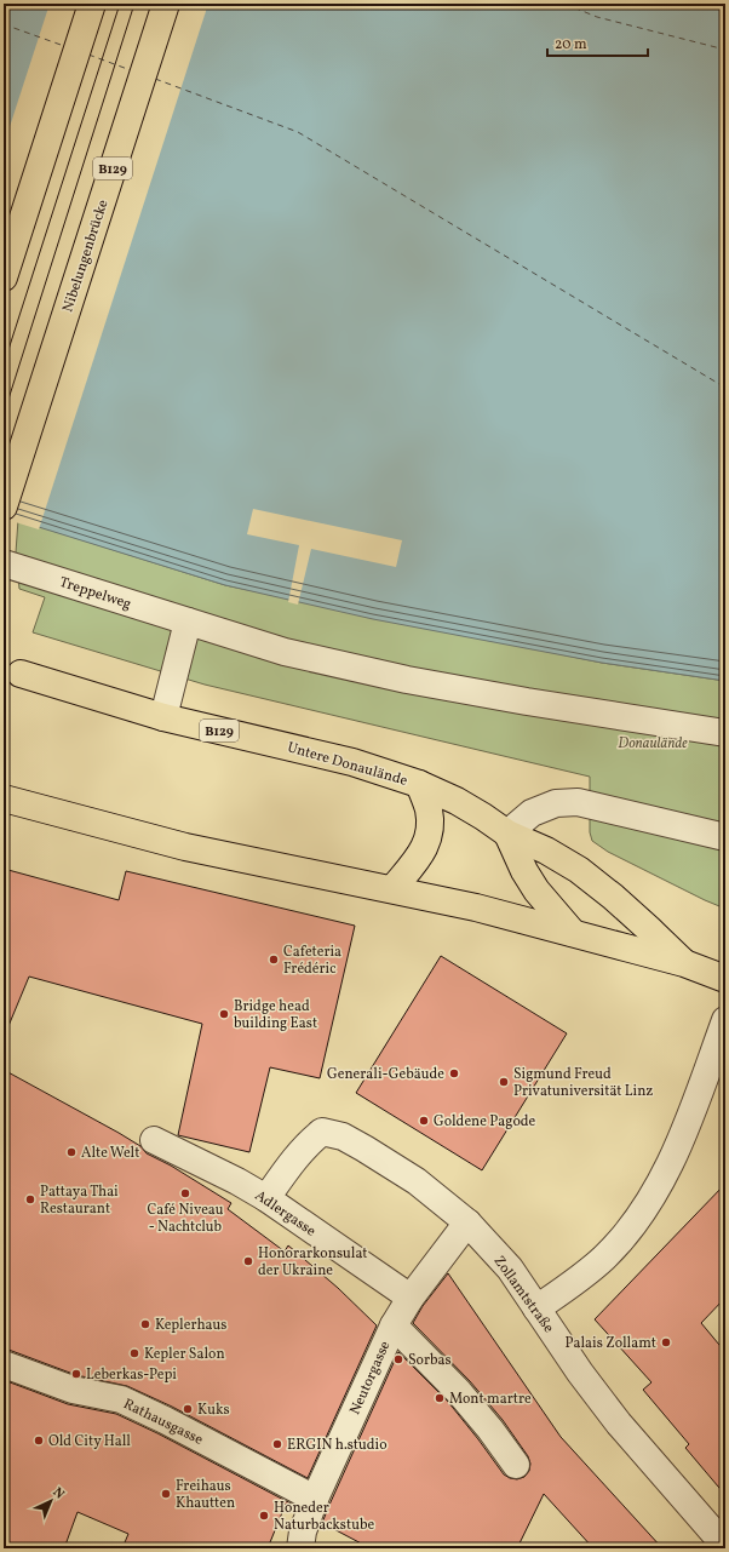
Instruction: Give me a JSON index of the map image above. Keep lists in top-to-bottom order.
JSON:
{
  "streets": {
    "main road": ["B129", "Nibelungenbrücke", "Untere Donaulände"],
    "street": [
      "Treppelweg",
      "Adlergasse",
      "Zollamtstraße",
      "Neutorgasse",
      "Rathausgasse"
    ]
  },
  "crossings": [
    ["Adlergasse", "Zollamtstraße"],
    ["Adlergasse", "Neutorgasse"],
    ["Zollamtstraße", "Neutorgasse"],
    ["Neutorgasse", "Rathausgasse"]
  ],
  "parks": ["Donaulände"],
  "places": [
    "Cafeteria Frédéric",
    "Bridge head building East",
    "Generali-Gebäude",
    "Sigmund Freud Privatuniversität Linz",
    "Goldene Pagode",
    "Alte Welt",
    "Café Niveau - Nachtclub",
    "Pattaya Thai Restaurant",
    "Honorarkonsulat der Ukraine",
    "Keplerhaus",
    "Palais Zollamt",
    "Kepler Salon",
    "Sorbas",
    "Leberkas-Pepi",
    "Mont martre",
    "Kuks",
    "Old City Hall",
    "ERGIN h.studio",
    "Freihaus Khautten",
    "Honeder Naturbackstube"
  ],
  "scale_bar": "20 m",
  "north": "top right"
}
